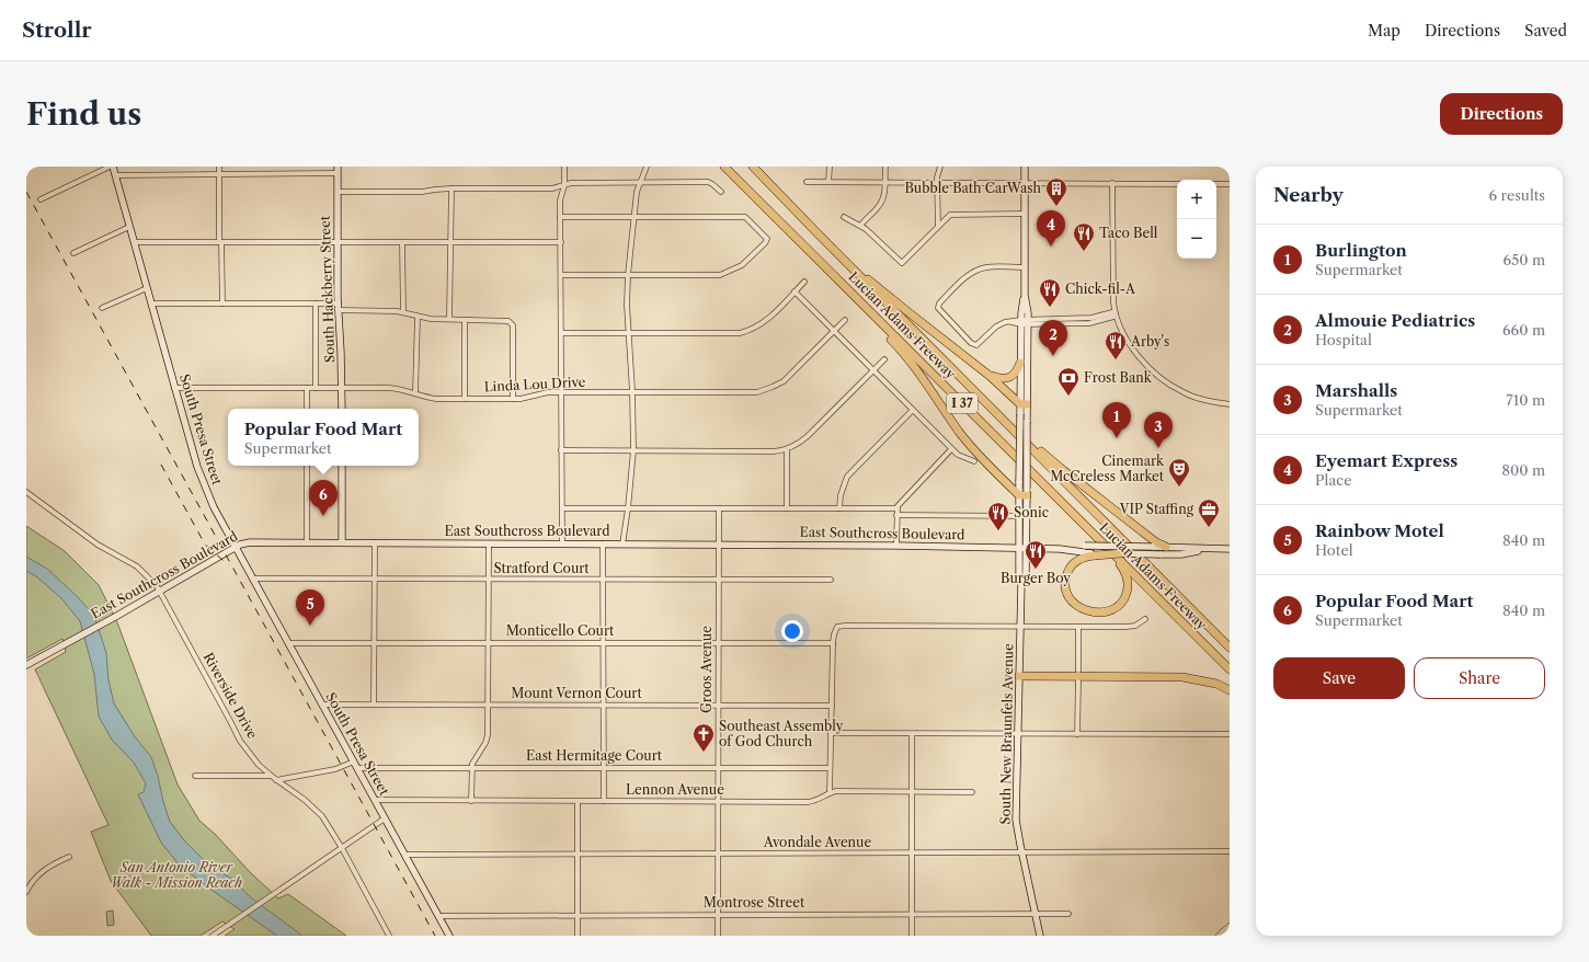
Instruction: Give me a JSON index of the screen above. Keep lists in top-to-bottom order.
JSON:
{
  "streets": {
    "highway": ["Lucian Adams Freeway", "I 37"],
    "main road": [
      "South Hackberry Street",
      "South Presa Street",
      "East Southcross Boulevard",
      "South New Braunfels Avenue"
    ],
    "street": [
      "Linda Lou Drive",
      "Stratford Court",
      "Monticello Court",
      "Groos Avenue",
      "Mount Vernon Court",
      "Riverside Drive",
      "East Hermitage Court",
      "Lennon Avenue",
      "Avondale Avenue",
      "Montrose Street"
    ]
  },
  "crossings": [
    ["South Hackberry Street", "Linda Lou Drive"],
    ["Linda Lou Drive", "South Presa Street"],
    ["South Presa Street", "East Southcross Boulevard"],
    ["South Presa Street", "Stratford Court"],
    ["South Presa Street", "Monticello Court"],
    ["South Presa Street", "Mount Vernon Court"],
    ["South Presa Street", "East Hermitage Court"],
    ["South Presa Street", "Lennon Avenue"],
    ["South Presa Street", "Avondale Avenue"],
    ["South Presa Street", "Montrose Street"],
    ["East Southcross Boulevard", "Groos Avenue"],
    ["East Southcross Boulevard", "Riverside Drive"],
    ["East Southcross Boulevard", "South New Braunfels Avenue"],
    ["Stratford Court", "Groos Avenue"],
    ["Monticello Court", "Groos Avenue"],
    ["Groos Avenue", "Mount Vernon Court"],
    ["Groos Avenue", "East Hermitage Court"],
    ["Groos Avenue", "Lennon Avenue"],
    ["Groos Avenue", "Avondale Avenue"],
    ["Groos Avenue", "Montrose Street"],
    ["South New Braunfels Avenue", "Avondale Avenue"],
    ["South New Braunfels Avenue", "Montrose Street"]
  ],
  "parks": ["San Antonio River Walk - Mission Reach"],
  "places": {
    "building": ["Bubble Bath CarWash"],
    "restaurant": [
      "Taco Bell",
      "Chick-fil-A",
      "Arby's",
      "Sonic",
      "Burger Boy"
    ],
    "bank": ["Frost Bank"],
    "theatre": ["Cinemark McCreless Market"],
    "office": ["VIP Staffing"],
    "church": ["Southeast Assembly of God Church"]
  },
  "page": {
    "header": "Strollr",
    "nav": ["Map", "Directions", "Saved"],
    "buttons": [
      "Directions",
      ["Save", "Share"]
    ],
    "title": "Find us",
    "heading": ["Nearby", "6 results"],
    "map_buttons": ["+", "−"],
    "pins": [
      "4",
      "2",
      "1",
      "3",
      "6",
      "5"
    ],
    "list": [
      {
        "mark": "1",
        "name": "Burlington",
        "note": "Supermarket",
        "value": "650 m"
      },
      {
        "mark": "2",
        "name": "Almouie Pediatrics",
        "note": "Hospital",
        "value": "660 m"
      },
      {
        "mark": "3",
        "name": "Marshalls",
        "note": "Supermarket",
        "value": "710 m"
      },
      {
        "mark": "4",
        "name": "Eyemart Express",
        "note": "Place",
        "value": "800 m"
      },
      {
        "mark": "5",
        "name": "Rainbow Motel",
        "note": "Hotel",
        "value": "840 m"
      },
      {
        "mark": "6",
        "name": "Popular Food Mart",
        "note": "Supermarket",
        "value": "840 m"
      }
    ],
    "popup": ["Popular Food Mart", "Supermarket"]
  }
}
